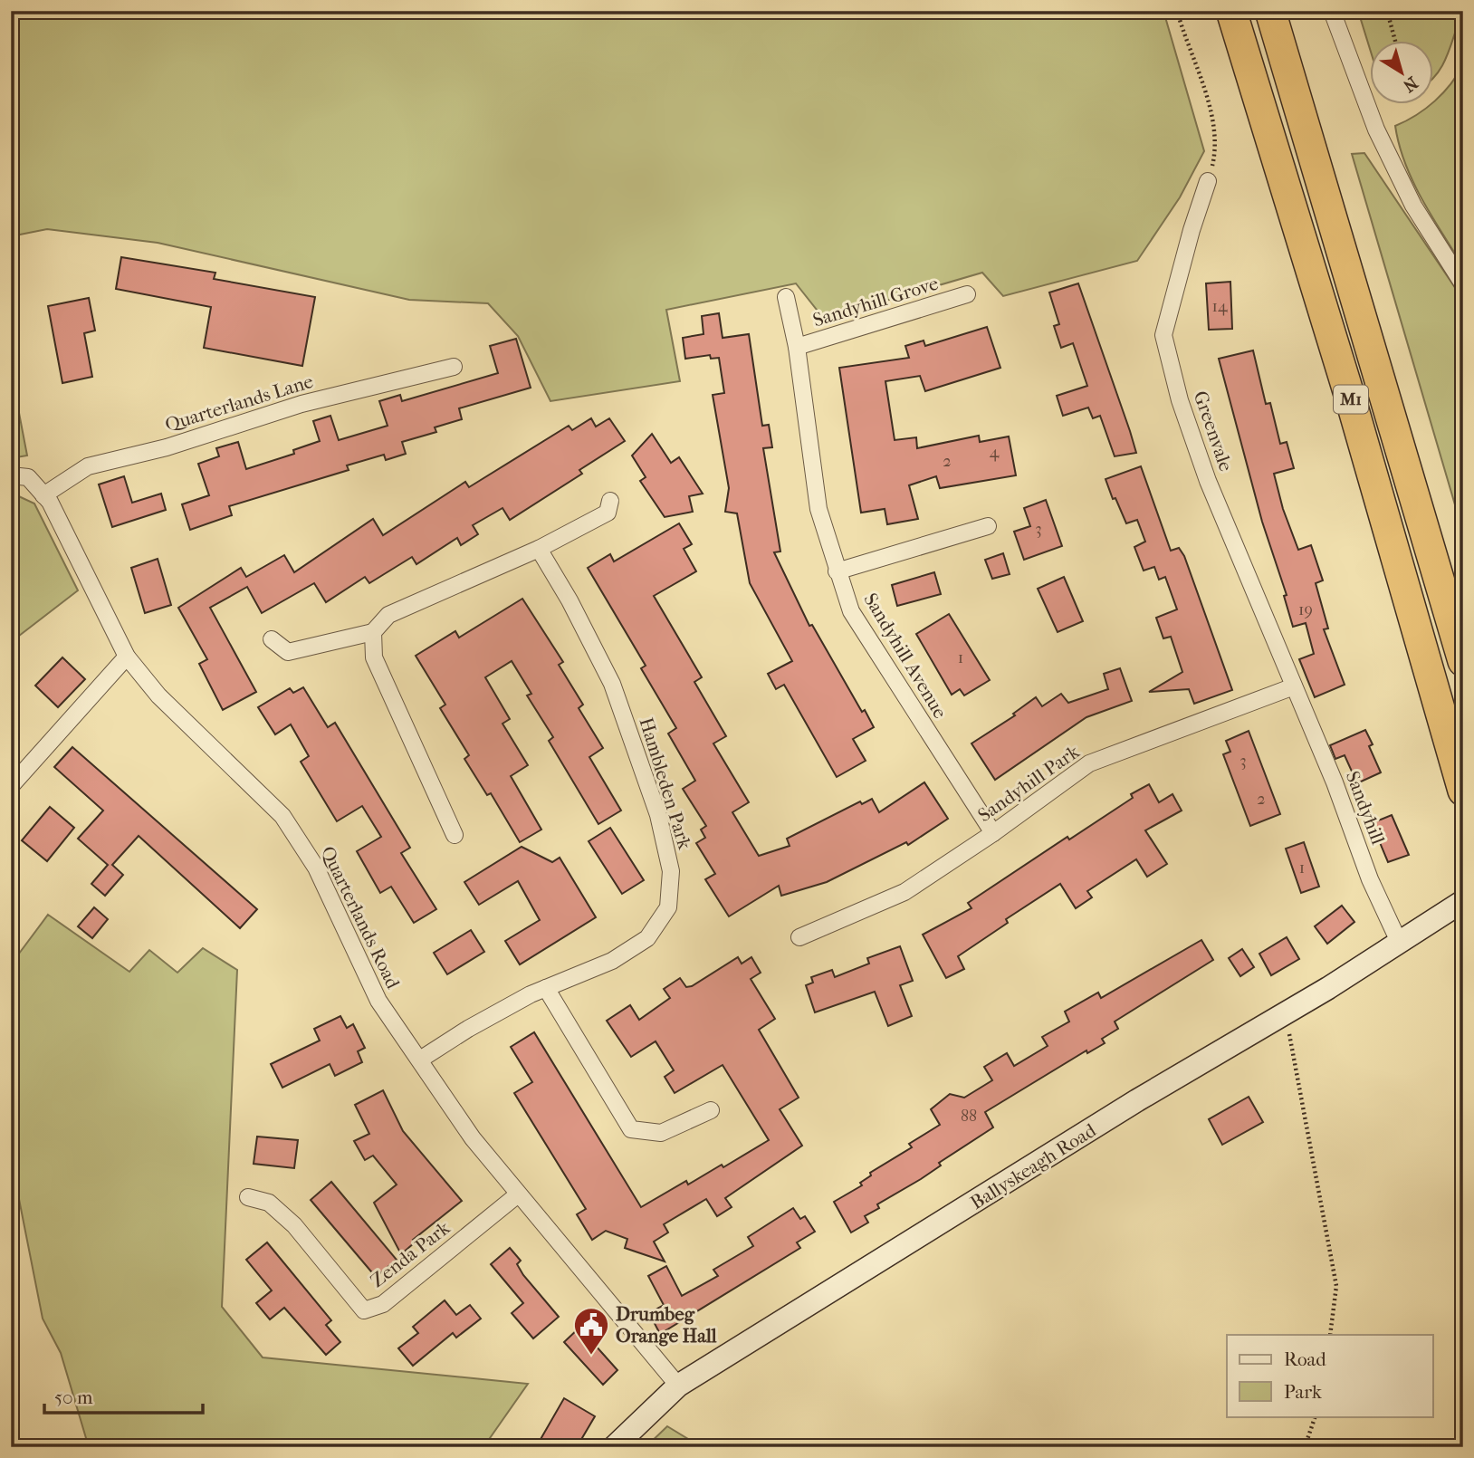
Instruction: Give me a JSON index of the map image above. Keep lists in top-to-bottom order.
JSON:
{
  "streets": {
    "highway": ["M1"],
    "main road": ["Ballyskeagh Road"],
    "street": [
      "Sandyhill Grove",
      "Quarterlands Lane",
      "Greenvale",
      "Sandyhill Avenue",
      "Hambleden Park",
      "Sandyhill Park",
      "Sandyhill",
      "Quarterlands Road",
      "Zenda Park"
    ]
  },
  "crossings": [
    ["Sandyhill Grove", "Sandyhill Avenue"],
    ["Quarterlands Lane", "Quarterlands Road"],
    ["Greenvale", "Sandyhill Park"],
    ["Greenvale", "Sandyhill"],
    ["Sandyhill Avenue", "Sandyhill Park"],
    ["Hambleden Park", "Quarterlands Road"],
    ["Sandyhill Park", "Sandyhill"],
    ["Sandyhill", "Ballyskeagh Road"],
    ["Quarterlands Road", "Ballyskeagh Road"],
    ["Quarterlands Road", "Zenda Park"]
  ],
  "places": {
    "public building": ["Drumbeg Orange Hall"]
  },
  "house_numbers": [
    "14",
    "4",
    "2",
    "3",
    "19",
    "1",
    "3",
    "2",
    "1",
    "88"
  ],
  "legend": ["Road", "Park"],
  "scale_bar": "50 m",
  "north": "bottom right"
}
